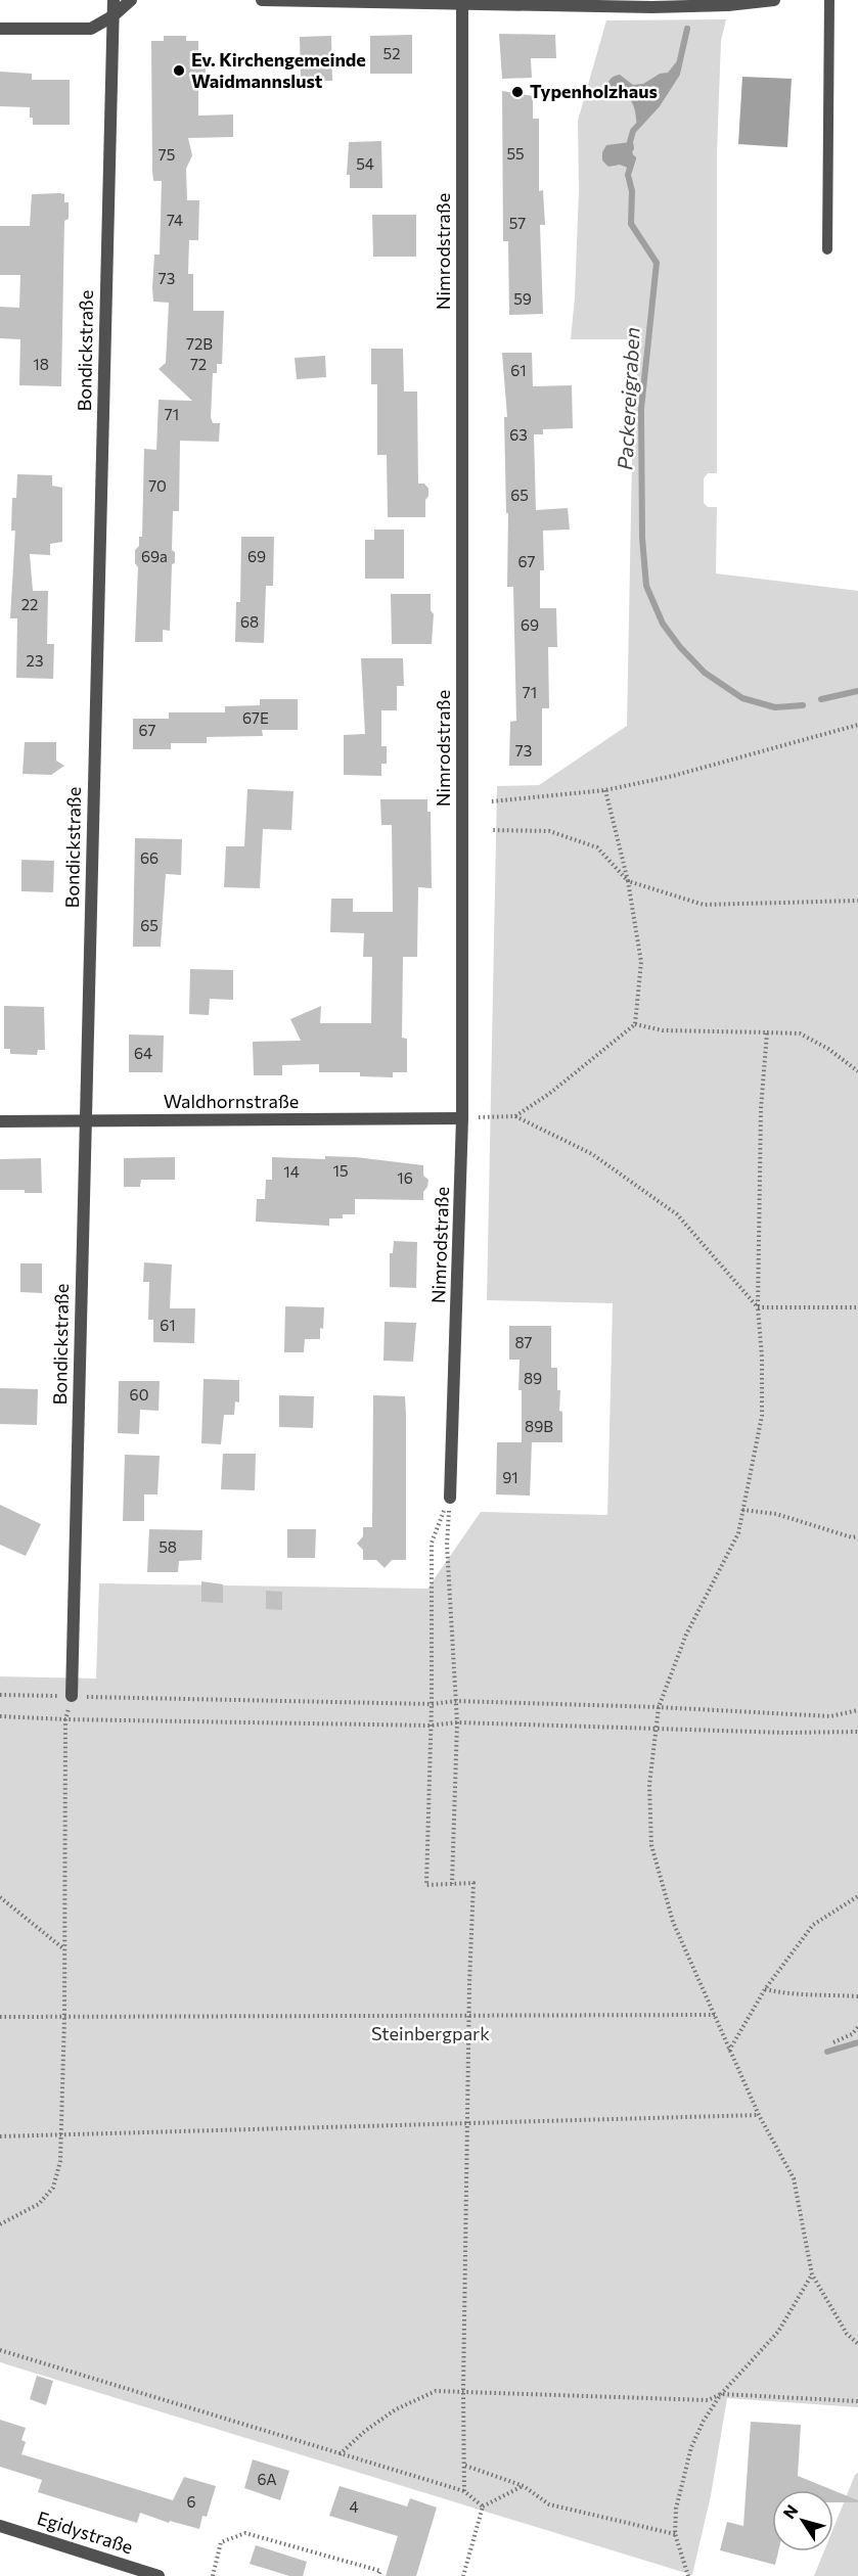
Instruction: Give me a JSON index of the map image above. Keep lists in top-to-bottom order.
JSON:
{
  "streets": {
    "street": [
      "Nimrodstraße",
      "Bondickstraße",
      "Waldhornstraße",
      "Egidystraße"
    ]
  },
  "crossings": [
    ["Nimrodstraße", "Waldhornstraße"],
    ["Bondickstraße", "Waldhornstraße"]
  ],
  "water": ["Packereigraben"],
  "parks": ["Steinbergpark"],
  "places": ["Ev. Kirchengemeinde Waidmannslust", "Typenholzhaus"],
  "house_numbers": [
    "52",
    "55",
    "75",
    "54",
    "74",
    "57",
    "73",
    "59",
    "72B",
    "18",
    "72",
    "61",
    "71",
    "63",
    "70",
    "65",
    "69a",
    "69",
    "67",
    "22",
    "68",
    "69",
    "23",
    "71",
    "67E",
    "67",
    "73",
    "66",
    "65",
    "64",
    "15",
    "14",
    "16",
    "61",
    "87",
    "89",
    "60",
    "89B",
    "91",
    "58",
    "6A",
    "6",
    "4"
  ],
  "north": "top left"
}
